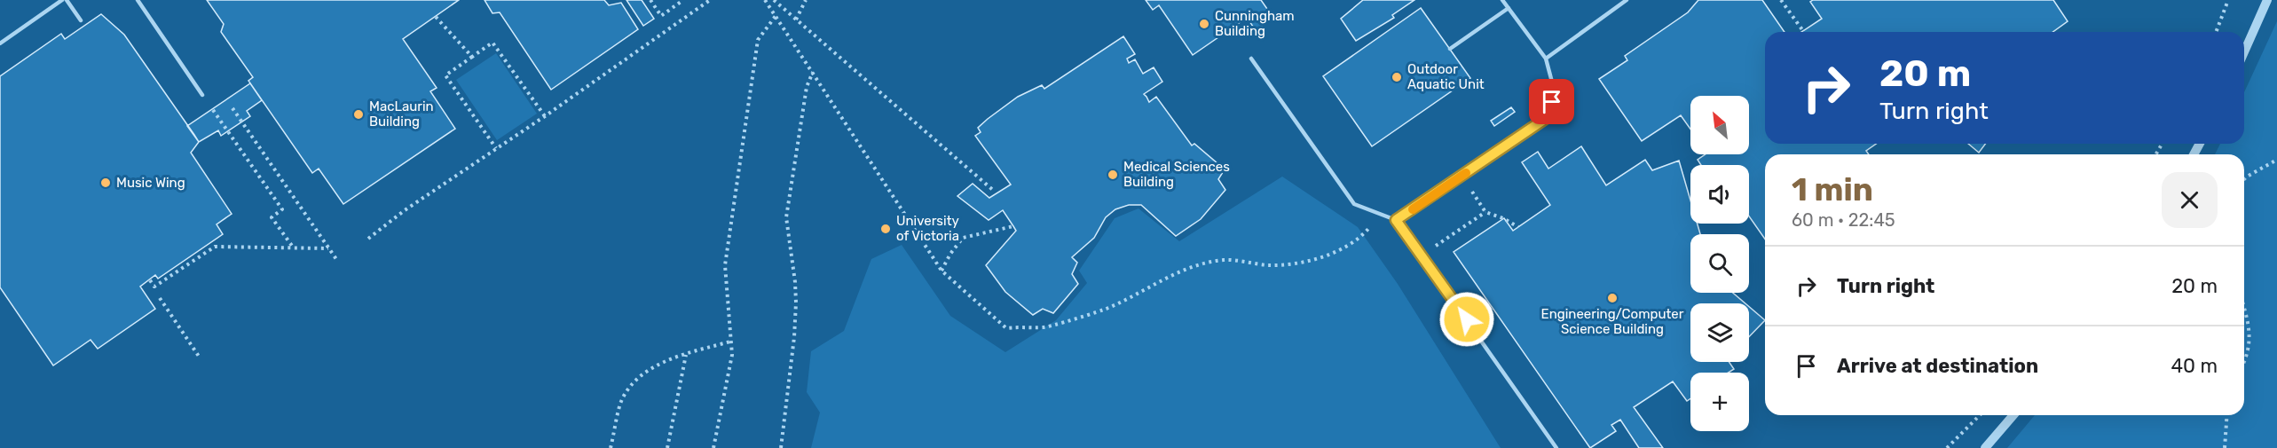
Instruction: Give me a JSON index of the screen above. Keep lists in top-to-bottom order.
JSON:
{
  "places": [
    "Cunningham Building",
    "Outdoor Aquatic Unit",
    "MacLaurin Building",
    "Medical Sciences Building",
    "Music Wing",
    "University of Victoria",
    "Engineering/Computer Science Building"
  ],
  "north": "top left",
  "page": {
    "turn": ["20 m", "Turn right"],
    "map_buttons": "+",
    "heading": ["1 min", "60 m · 22:45"],
    "list": [
      {
        "name": "Turn right",
        "value": "20 m"
      },
      {
        "name": "Arrive at destination",
        "value": "40 m"
      }
    ]
  }
}
